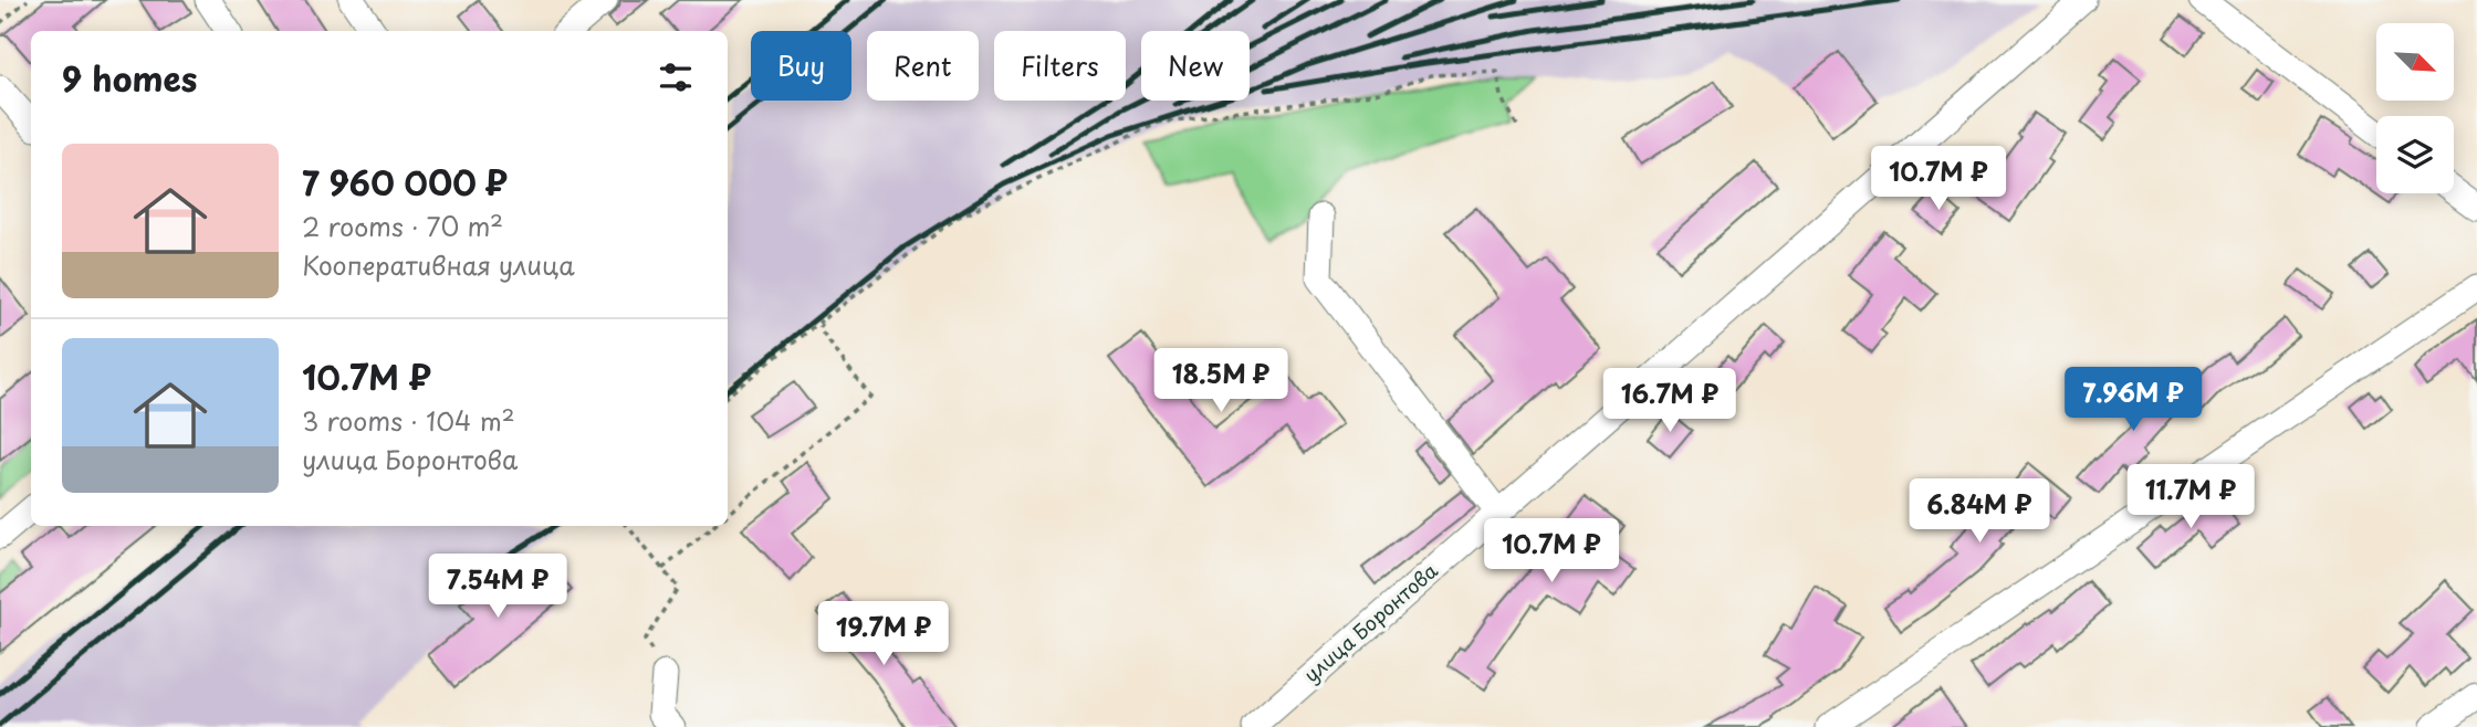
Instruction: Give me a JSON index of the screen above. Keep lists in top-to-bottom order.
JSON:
{
  "streets": {
    "street": ["улица Боронтова"]
  },
  "north": "bottom right",
  "page": {
    "chip": [
      "Buy",
      "Rent",
      "Filters",
      "New"
    ],
    "heading": "9 homes",
    "list": [
      {
        "name": "7 960 000 ₽",
        "note": "2 rooms · 70 m² · Кооперативная улица"
      },
      {
        "name": "10.7M ₽",
        "note": "3 rooms · 104 m² · улица Боронтова"
      }
    ],
    "price": [
      "10.7M ₽",
      "18.5M ₽",
      "7.96M ₽",
      "16.7M ₽",
      "11.7M ₽",
      "6.84M ₽",
      "10.7M ₽",
      "7.54M ₽",
      "19.7M ₽"
    ]
  }
}
